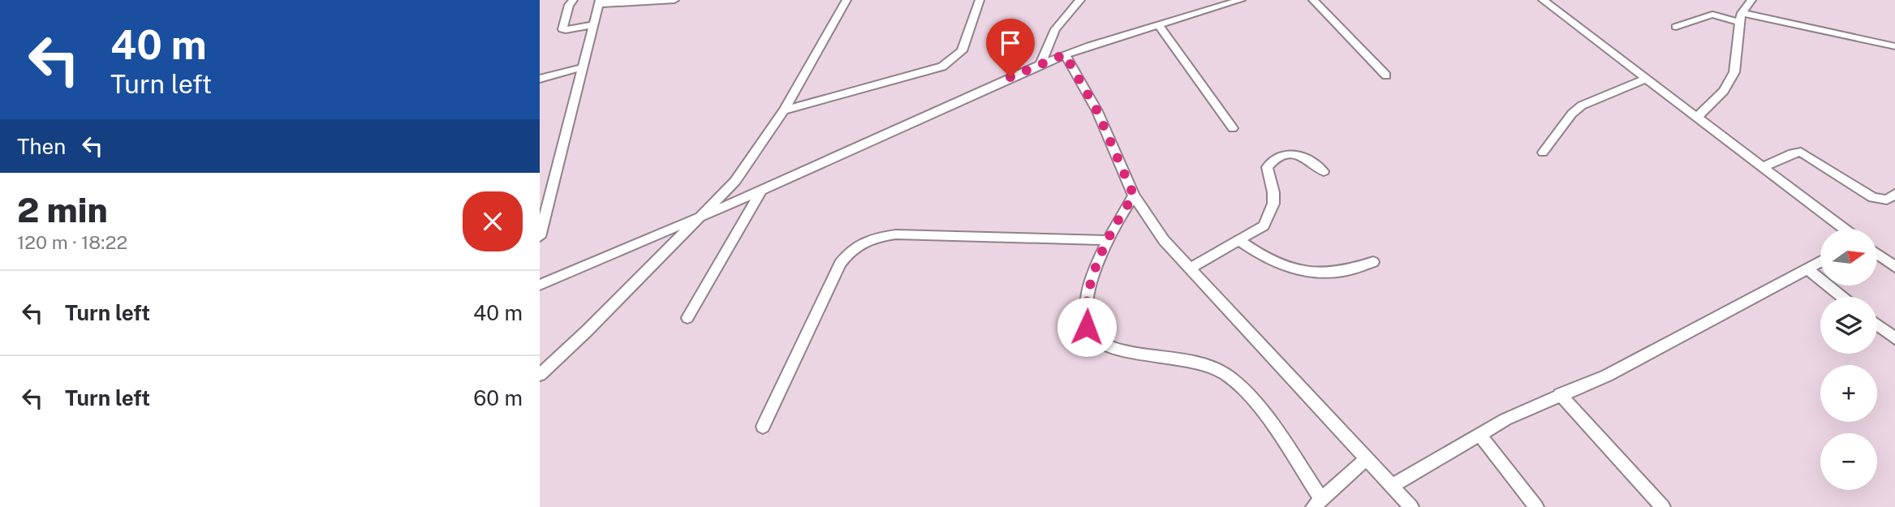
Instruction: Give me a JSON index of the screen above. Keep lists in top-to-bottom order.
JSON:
{
  "north": "right",
  "page": {
    "turn": ["40 m", "Turn left"],
    "then": "Then",
    "heading": ["2 min", "120 m · 18:22"],
    "map_buttons": ["+", "−"],
    "list": [
      {
        "name": "Turn left",
        "value": "40 m"
      },
      {
        "name": "Turn left",
        "value": "60 m"
      }
    ]
  }
}
